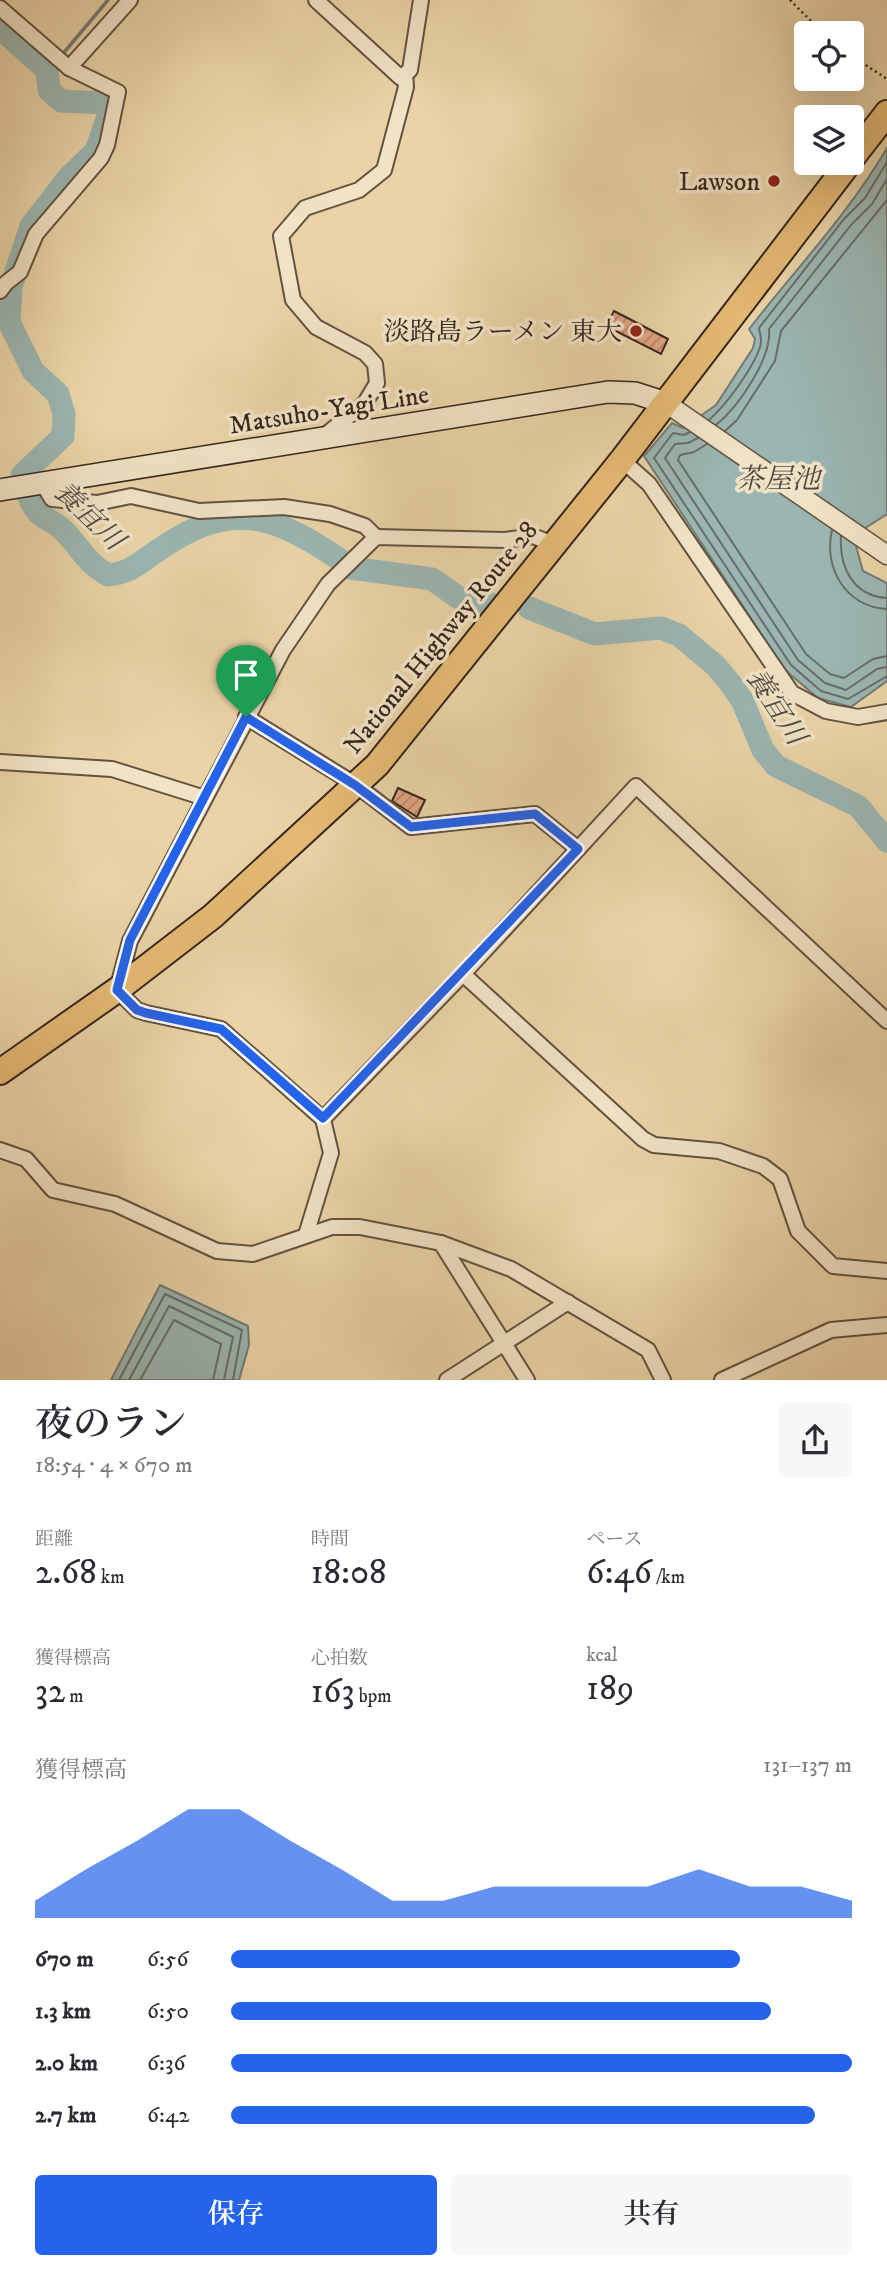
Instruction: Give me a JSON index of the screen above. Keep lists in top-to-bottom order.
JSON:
{
  "streets": {
    "highway": ["National Highway Route 28"],
    "main road": ["Matsuho-Yagi Line"]
  },
  "crossings": [
    ["Matsuho-Yagi Line", "National Highway Route 28"]
  ],
  "water": ["茶屋池", "養宜川"],
  "places": ["Lawson", "淡路島ラーメン 東大"],
  "page": {
    "heading": ["夜のラン", "18:54 · 4 × 670 m"],
    "stats": [
      ["距離", "2.68 km"],
      ["時間", "18:08"],
      ["ペース", "6:46 /km"],
      ["獲得標高", "32 m"],
      ["心拍数", "163 bpm"],
      ["kcal", "189"]
    ],
    "chart": ["獲得標高", "131–137 m"],
    "list": [
      {
        "name": "670 m",
        "note": "6:56"
      },
      {
        "name": "1.3 km",
        "note": "6:50"
      },
      {
        "name": "2.0 km",
        "note": "6:36"
      },
      {
        "name": "2.7 km",
        "note": "6:42"
      }
    ],
    "buttons": ["保存", "共有"]
  }
}
